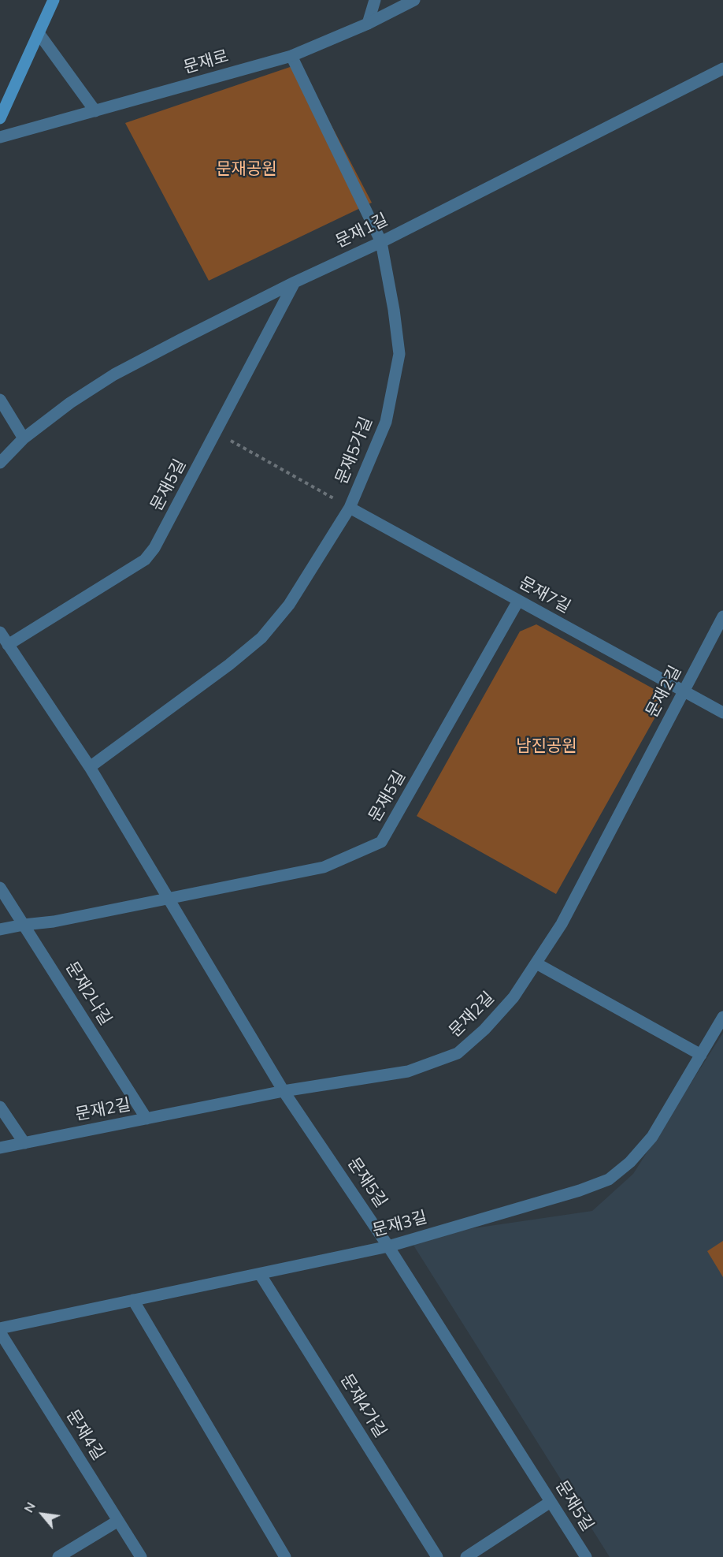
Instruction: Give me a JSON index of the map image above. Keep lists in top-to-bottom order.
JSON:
{
  "streets": {
    "street": [
      "문재로",
      "문재1길",
      "문재5가길",
      "문재5길",
      "문재7길",
      "문재2길",
      "문재2나길",
      "문재3길",
      "문재4가길",
      "문재4길"
    ]
  },
  "crossings": [
    ["문재로", "문재5가길"],
    ["문재1길", "문재5가길"],
    ["문재1길", "문재5길"],
    ["문재5가길", "문재5길"],
    ["문재5가길", "문재7길"],
    ["문재5길", "문재7길"],
    ["문재5길", "문재2길"],
    ["문재5길", "문재3길"],
    ["문재7길", "문재2길"],
    ["문재2길", "문재2나길"],
    ["문재3길", "문재4가길"]
  ],
  "parks": ["문재공원", "남진공원"],
  "north": "top left"
}
